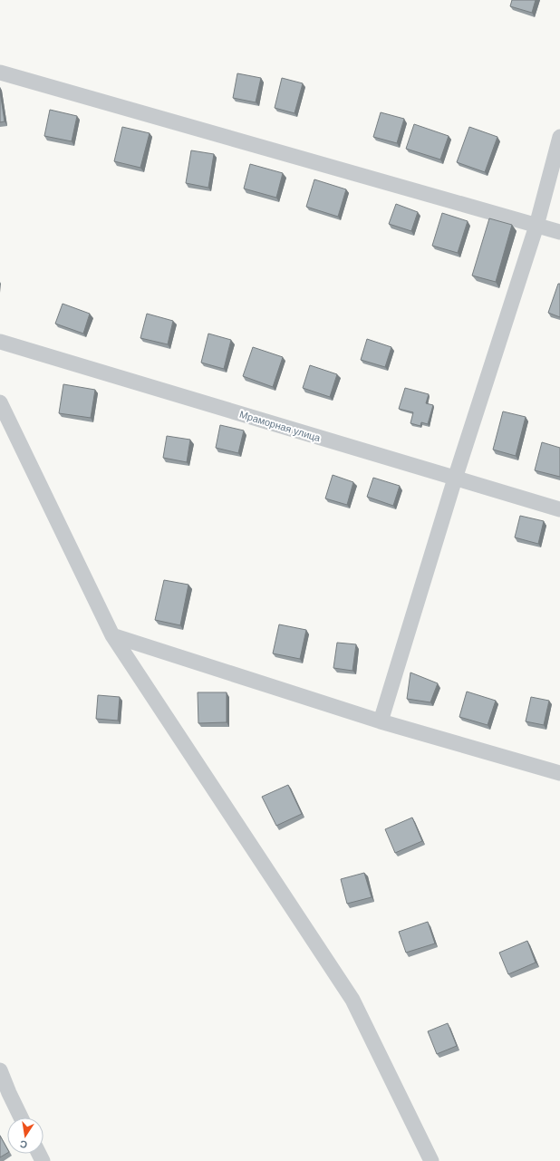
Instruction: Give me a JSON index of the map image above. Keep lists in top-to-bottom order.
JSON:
{
  "streets": {
    "street": ["Мраморная улица"]
  },
  "north": "bottom"
}
